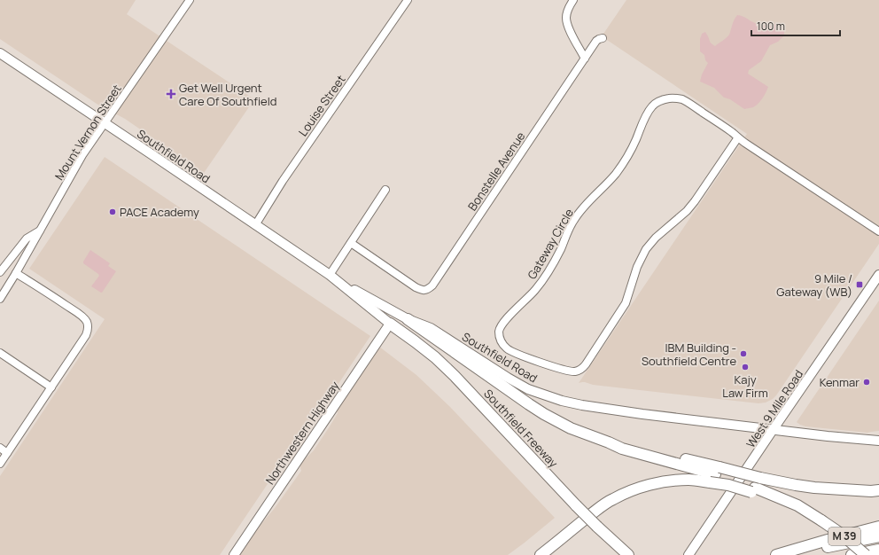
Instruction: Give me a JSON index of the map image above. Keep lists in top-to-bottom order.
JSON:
{
  "streets": {
    "highway": ["Southfield Freeway", "M 39"],
    "main road": ["Southfield Road", "West 9 Mile Road", "Northwestern Highway"],
    "street": [
      "Louise Street",
      "Mount Vernon Street",
      "Bonstelle Avenue",
      "Gateway Circle"
    ]
  },
  "crossings": [
    ["Louise Street", "Southfield Road"],
    ["Mount Vernon Street", "Southfield Road"],
    ["Southfield Road", "West 9 Mile Road"],
    ["Southfield Road", "Southfield Freeway"],
    ["Southfield Road", "Northwestern Highway"],
    ["Southfield Freeway", "Northwestern Highway"]
  ],
  "places": {
    "health": ["Get Well Urgent Care Of Southfield"],
    "other": [
      "PACE Academy",
      "IBM Building - Southfield Centre",
      "Kajy Law Firm",
      "Kenmar"
    ],
    "transit": ["9 Mile / Gateway (WB)"]
  },
  "scale_bar": "100 m"
}
